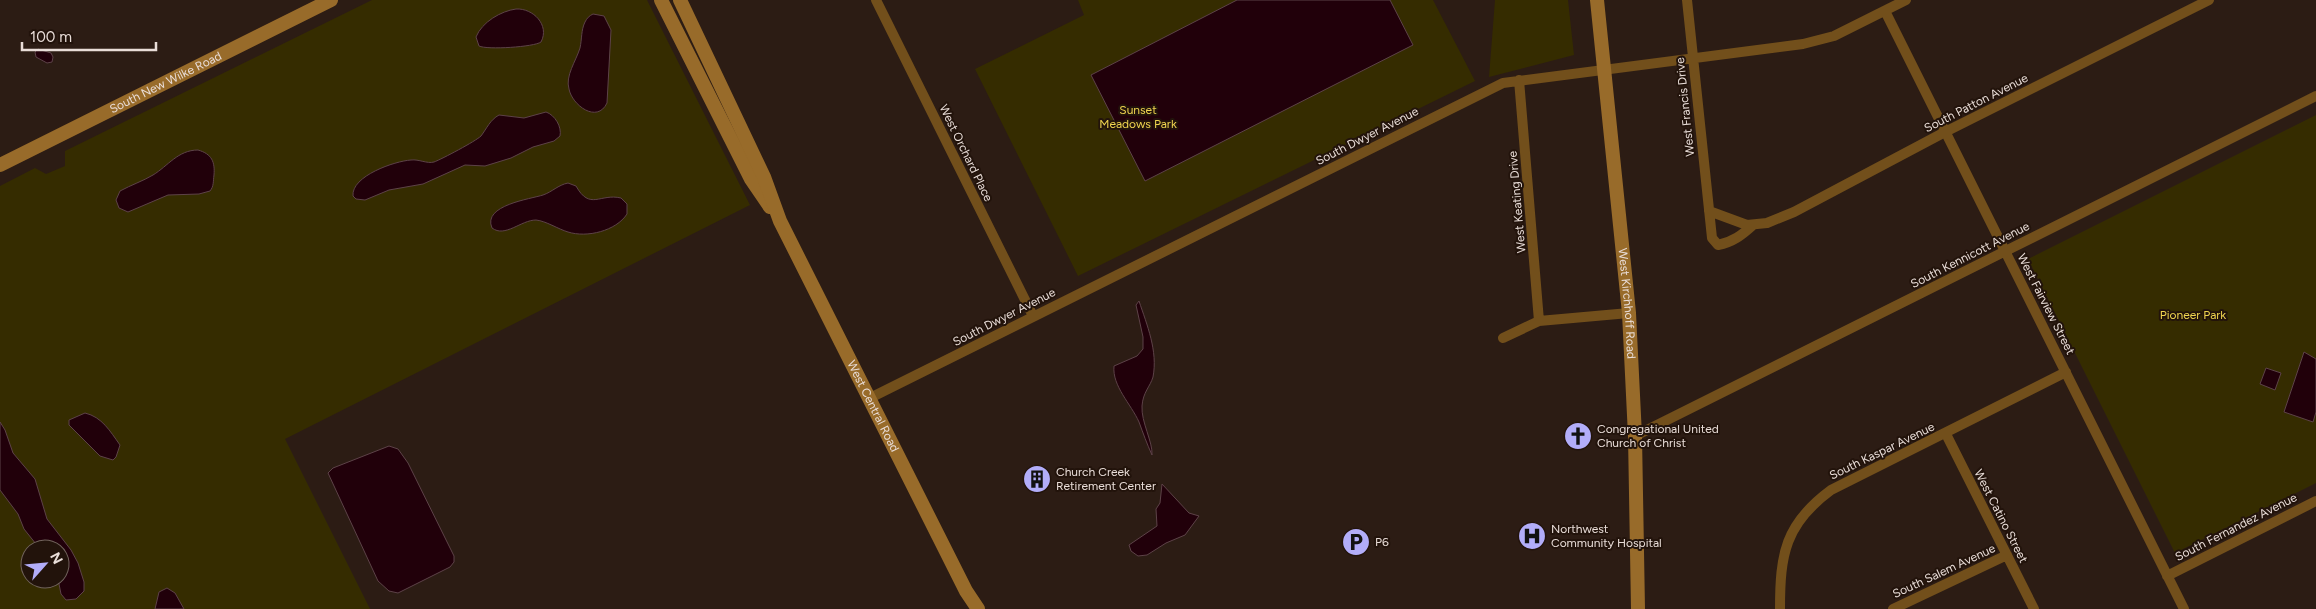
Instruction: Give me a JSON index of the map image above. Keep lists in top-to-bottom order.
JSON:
{
  "streets": {
    "main road": ["South New Wilke Road", "West Kirchhoff Road", "West Central Road"],
    "street": [
      "South Patton Avenue",
      "West Francis Drive",
      "South Dwyer Avenue",
      "West Orchard Place",
      "West Keating Drive",
      "South Kennicott Avenue",
      "West Fairview Street",
      "South Kaspar Avenue",
      "West Catino Street",
      "South Fernandez Avenue",
      "South Salem Avenue"
    ]
  },
  "crossings": [
    ["South Patton Avenue", "West Francis Drive"],
    ["South Patton Avenue", "West Fairview Street"],
    ["West Francis Drive", "South Dwyer Avenue"],
    ["South Dwyer Avenue", "West Orchard Place"],
    ["South Dwyer Avenue", "West Keating Drive"],
    ["South Dwyer Avenue", "West Kirchhoff Road"],
    ["South Dwyer Avenue", "West Fairview Street"],
    ["South Dwyer Avenue", "West Central Road"],
    ["South Kennicott Avenue", "West Kirchhoff Road"],
    ["South Kennicott Avenue", "West Fairview Street"],
    ["West Fairview Street", "South Kaspar Avenue"],
    ["West Fairview Street", "South Fernandez Avenue"],
    ["South Kaspar Avenue", "West Catino Street"],
    ["West Catino Street", "South Salem Avenue"]
  ],
  "parks": ["Sunset Meadows Park", "Pioneer Park"],
  "places": {
    "church": ["Congregational United Church of Christ"],
    "building": ["Church Creek Retirement Center"],
    "hospital": ["Northwest Community Hospital"],
    "parking": ["P6"]
  },
  "scale_bar": "100 m",
  "north": "top right"
}
